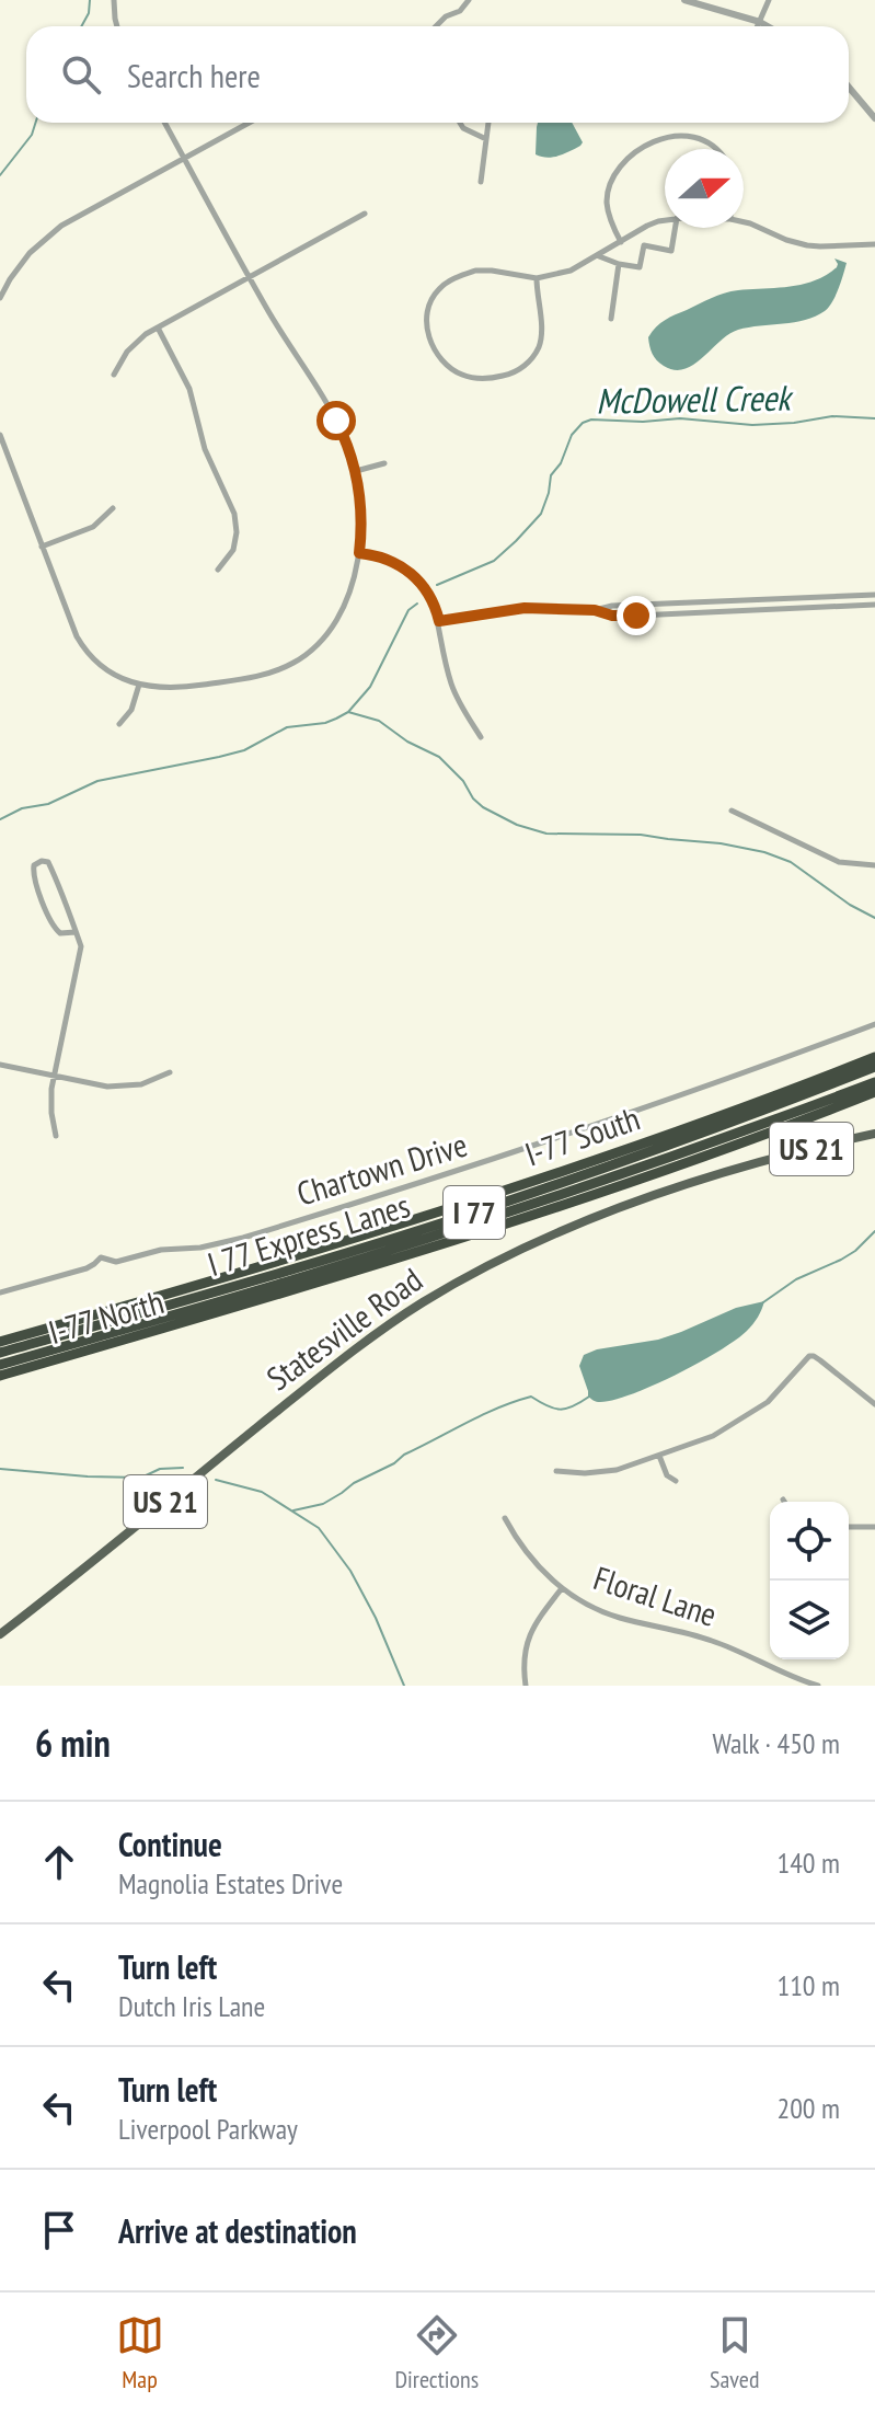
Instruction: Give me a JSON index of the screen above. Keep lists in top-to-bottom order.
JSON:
{
  "streets": {
    "highway": [
      "I-77 South",
      "I 77",
      "I 77 Express Lanes",
      "I-77 North"
    ],
    "main road": ["US 21", "Statesville Road"],
    "street": ["Chartown Drive", "Floral Lane"]
  },
  "water": ["McDowell Creek"],
  "north": "right",
  "page": {
    "search": "Search here",
    "heading": ["6 min", "Walk · 450 m"],
    "list": [
      ["Continue", "Magnolia Estates Drive", "140 m"],
      ["Turn left", "Dutch Iris Lane", "110 m"],
      ["Turn left", "Liverpool Parkway", "200 m"],
      "Arrive at destination"
    ],
    "nav": ["Map", "Directions", "Saved"]
  }
}
